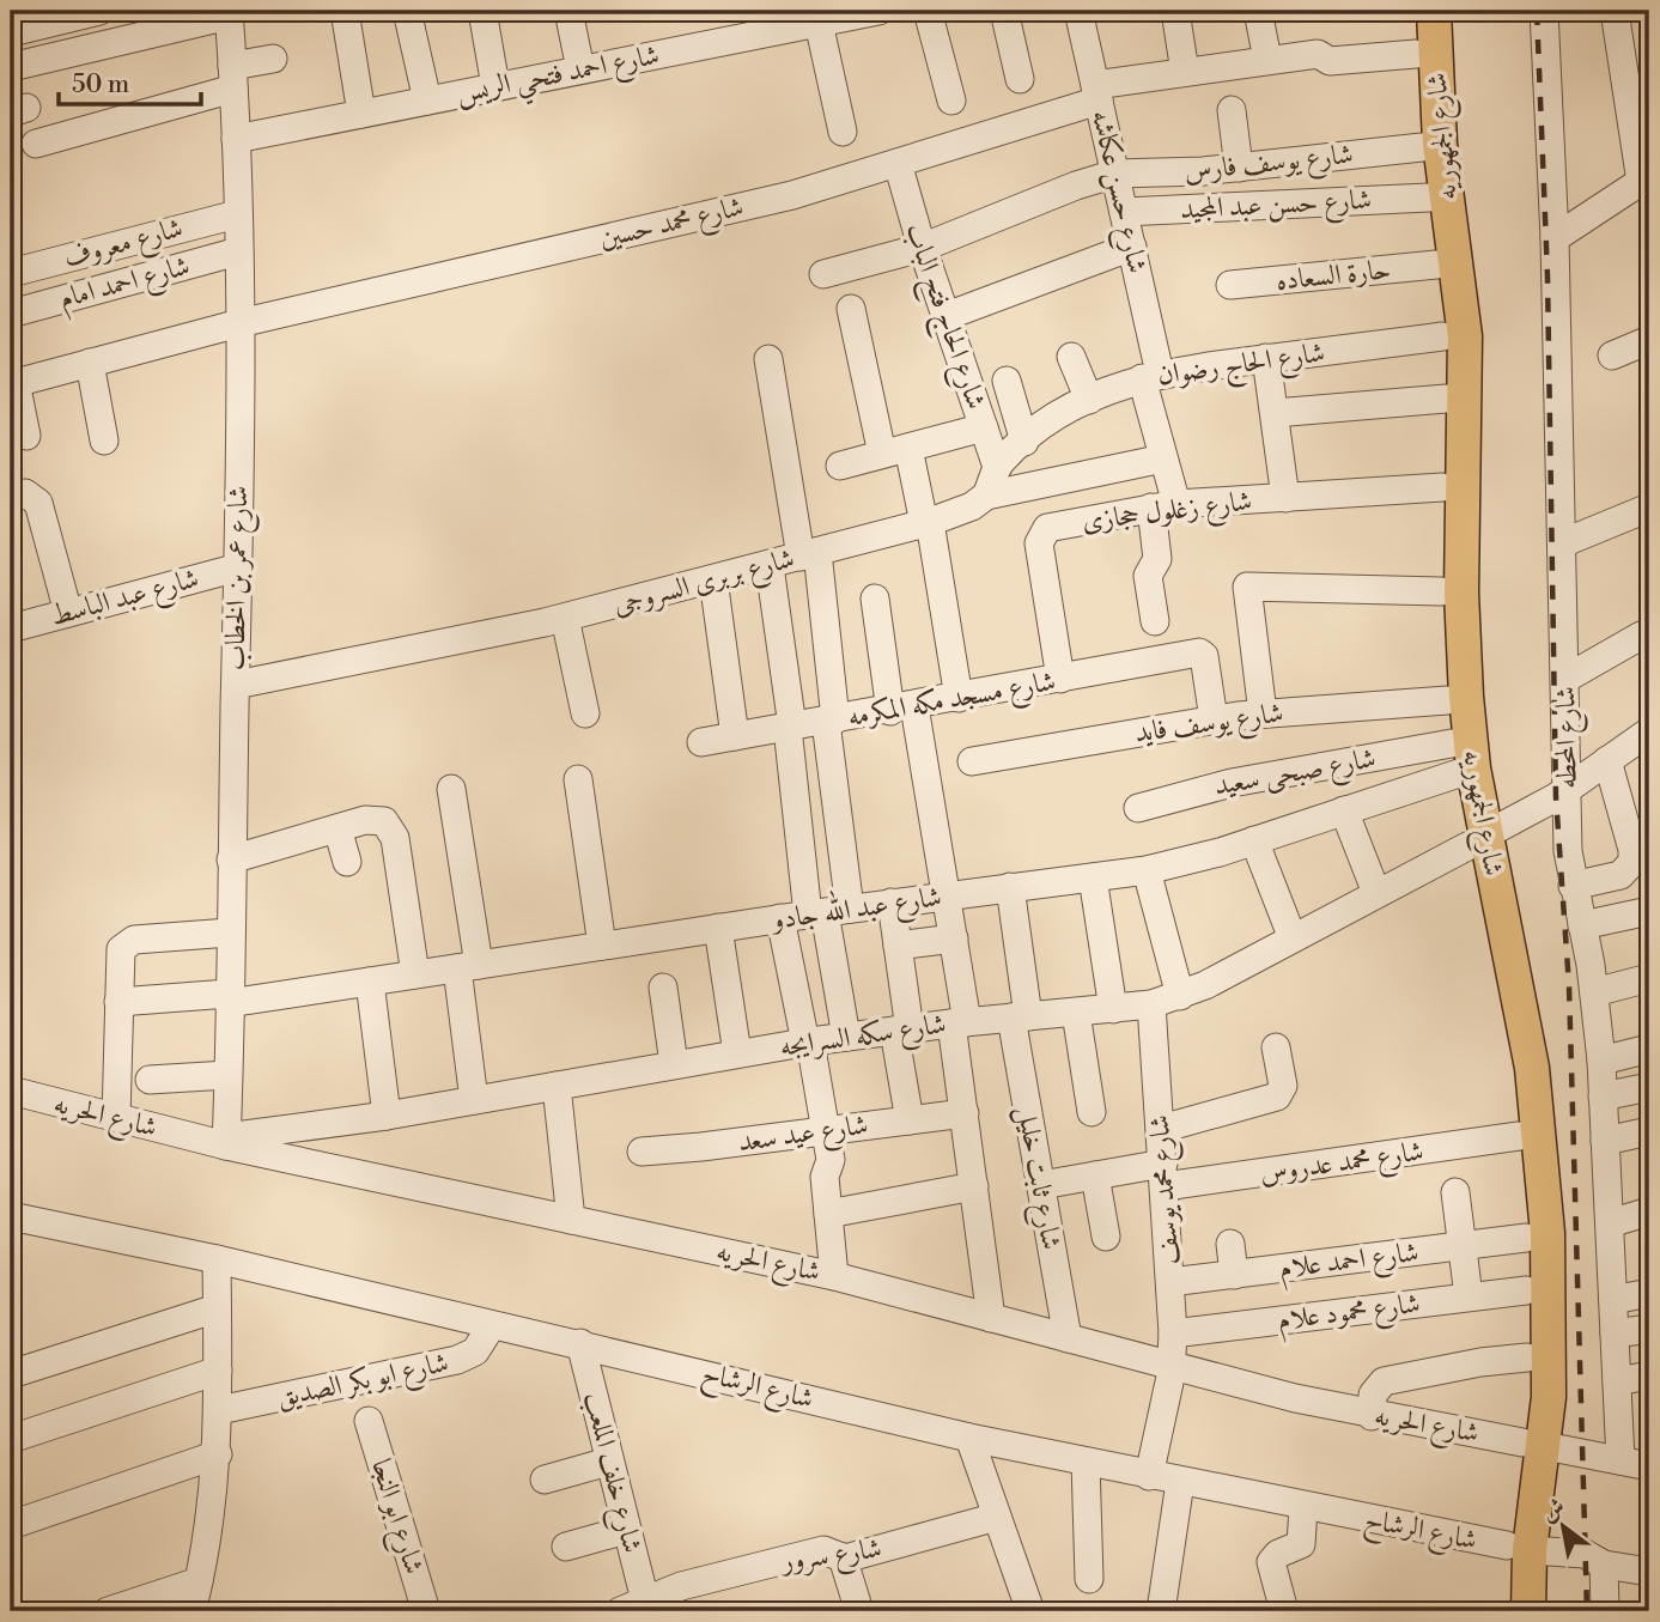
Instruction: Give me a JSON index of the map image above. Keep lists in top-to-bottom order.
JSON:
{
  "streets": {
    "main road": ["شارع الجمهوريه"],
    "street": [
      "شارع احمد فتحي الريس",
      "شارع يوسف فارس",
      "شارع حسن عكاشه",
      "شارع حسن عبد المجيد",
      "شارع محمد حسين",
      "شارع معروف",
      "حارة السعاده",
      "شارع احمد امام",
      "شارع الحاج فتح الباب",
      "شارع الحاج رضوان",
      "شارع زغلول حجازى",
      "شارع عمر بن الخطاب",
      "شارع بربرى السروجى",
      "شارع عبد الباسط",
      "شارع مسجد مكه المكرمه",
      "شارع يوسف فايد",
      "شارع المحطه",
      "شارع صبحى سعيد",
      "شارع عبد الله جادو",
      "شارع سكه السرايجه",
      "شارع الحريه",
      "شارع عيد سعد",
      "شارع محمد عدروس",
      "شارع ثابت خليل",
      "شارع محمد يوسف",
      "شارع احمد علام",
      "شارع محمود علام",
      "شارع ابو بكر الصديق",
      "شارع الرشاح",
      "شارع خلف الملعب",
      "شارع ابو النجا",
      "شارع سرور"
    ]
  },
  "crossings": [
    ["شارع احمد فتحي الريس", "شارع عمر بن الخطاب"],
    ["شارع الجمهوريه", "شارع يوسف فارس"],
    ["شارع الجمهوريه", "شارع حسن عبد المجيد"],
    ["شارع الجمهوريه", "شارع محمد حسين"],
    ["شارع الجمهوريه", "حارة السعاده"],
    ["شارع الجمهوريه", "شارع الحاج رضوان"],
    ["شارع الجمهوريه", "شارع زغلول حجازى"],
    ["شارع الجمهوريه", "شارع يوسف فايد"],
    ["شارع الجمهوريه", "شارع صبحى سعيد"],
    ["شارع الجمهوريه", "شارع عبد الله جادو"],
    ["شارع الجمهوريه", "شارع سكه السرايجه"],
    ["شارع الجمهوريه", "شارع الحريه"],
    ["شارع الجمهوريه", "شارع محمد عدروس"],
    ["شارع الجمهوريه", "شارع احمد علام"],
    ["شارع الجمهوريه", "شارع محمود علام"],
    ["شارع الجمهوريه", "شارع الرشاح"],
    ["شارع يوسف فارس", "شارع حسن عكاشه"],
    ["شارع يوسف فارس", "شارع الحاج فتح الباب"],
    ["شارع حسن عكاشه", "شارع حسن عبد المجيد"],
    ["شارع حسن عكاشه", "شارع محمد حسين"],
    ["شارع حسن عكاشه", "شارع الحاج رضوان"],
    ["شارع حسن عكاشه", "شارع زغلول حجازى"],
    ["شارع حسن عكاشه", "شارع بربرى السروجى"],
    ["شارع محمد حسين", "شارع الحاج فتح الباب"],
    ["شارع محمد حسين", "شارع عمر بن الخطاب"],
    ["شارع معروف", "شارع عمر بن الخطاب"],
    ["شارع احمد امام", "شارع عمر بن الخطاب"],
    ["شارع الحاج فتح الباب", "شارع الحاج رضوان"],
    ["شارع الحاج رضوان", "شارع بربرى السروجى"],
    ["شارع زغلول حجازى", "شارع مسجد مكه المكرمه"],
    ["شارع عمر بن الخطاب", "شارع بربرى السروجى"],
    ["شارع عمر بن الخطاب", "شارع عبد الباسط"],
    ["شارع عمر بن الخطاب", "شارع عبد الله جادو"],
    ["شارع عمر بن الخطاب", "شارع سكه السرايجه"],
    ["شارع عمر بن الخطاب", "شارع الحريه"],
    ["شارع مسجد مكه المكرمه", "شارع يوسف فايد"],
    ["شارع المحطه", "شارع سكه السرايجه"],
    ["شارع المحطه", "شارع الحريه"],
    ["شارع صبحى سعيد", "شارع عبد الله جادو"],
    ["شارع عبد الله جادو", "شارع ثابت خليل"],
    ["شارع سكه السرايجه", "شارع الحريه"],
    ["شارع سكه السرايجه", "شارع ثابت خليل"],
    ["شارع سكه السرايجه", "شارع محمد يوسف"],
    ["شارع الحريه", "شارع ثابت خليل"],
    ["شارع الحريه", "شارع محمد يوسف"],
    ["شارع محمد عدروس", "شارع ثابت خليل"],
    ["شارع محمد عدروس", "شارع محمد يوسف"],
    ["شارع محمد يوسف", "شارع احمد علام"],
    ["شارع محمد يوسف", "شارع محمود علام"],
    ["شارع محمد يوسف", "شارع الرشاح"],
    ["شارع ابو بكر الصديق", "شارع الرشاح"],
    ["شارع الرشاح", "شارع خلف الملعب"],
    ["شارع خلف الملعب", "شارع سرور"]
  ],
  "scale_bar": "50 m",
  "north": "top left"
}
